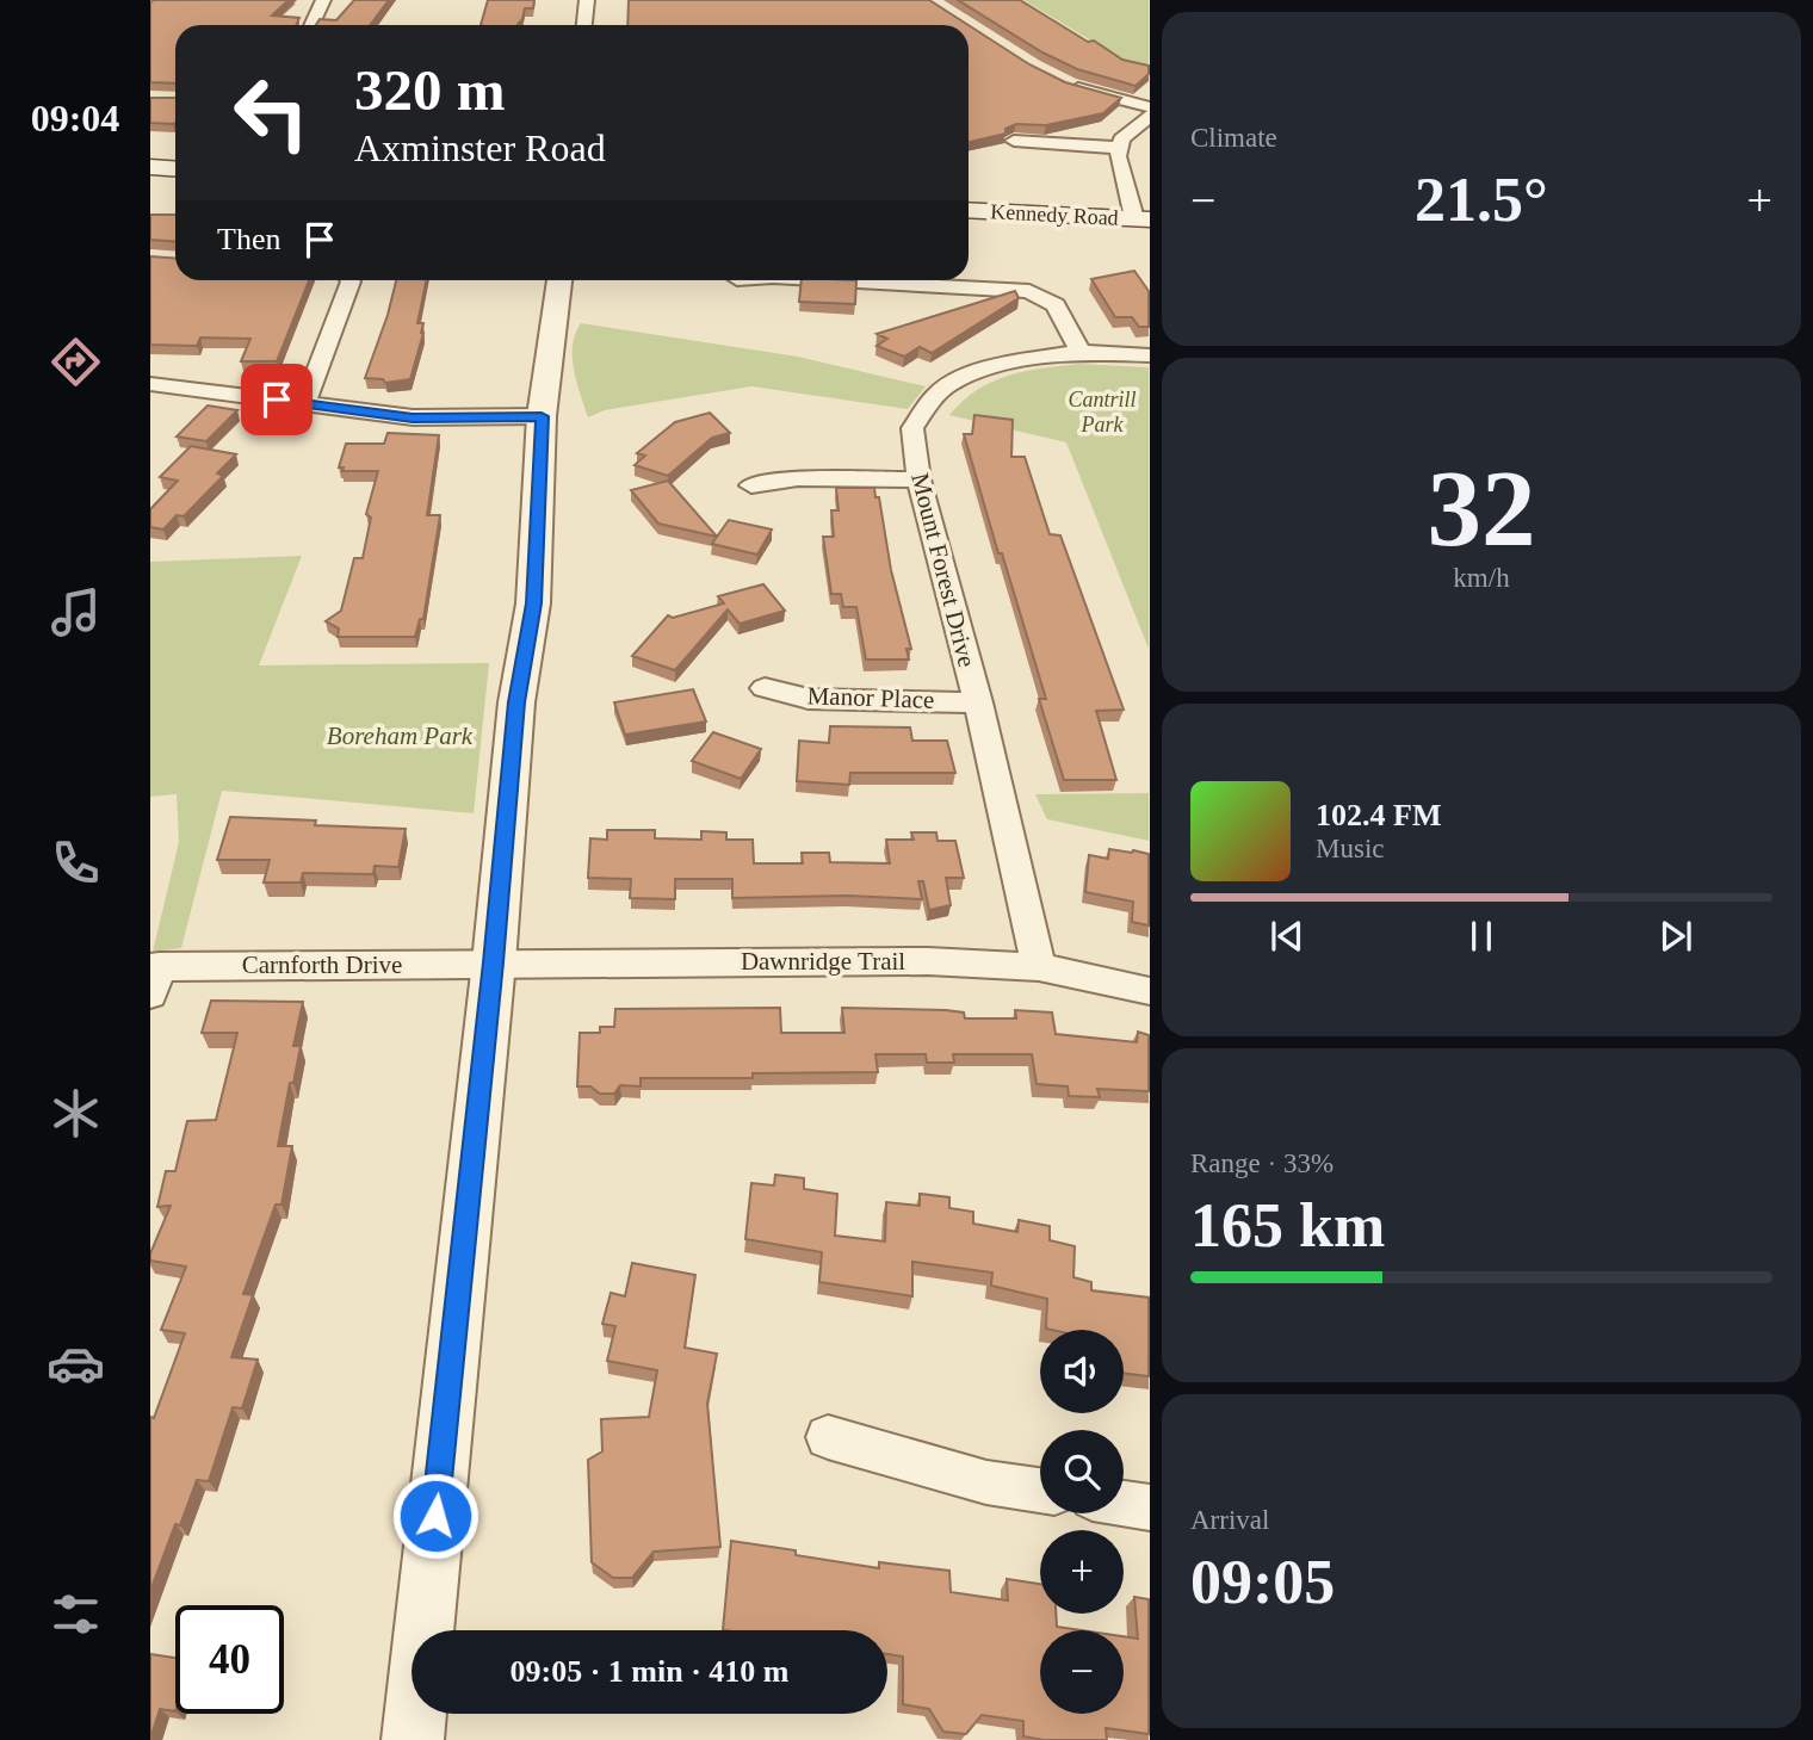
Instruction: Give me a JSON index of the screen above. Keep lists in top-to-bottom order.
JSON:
{
  "streets": {
    "main road": ["Kennedy Road"],
    "street": [
      "Mount Forest Drive",
      "Manor Place",
      "Dawnridge Trail",
      "Carnforth Drive"
    ]
  },
  "crossings": [
    ["Mount Forest Drive", "Manor Place"],
    ["Mount Forest Drive", "Dawnridge Trail"],
    ["Dawnridge Trail", "Carnforth Drive"]
  ],
  "parks": ["Cantrill Park", "Boreham Park"],
  "page": {
    "tabs": "09:04",
    "tile": [
      "Climate",
      ["32", "km/h"],
      ["Range · 33%", "165 km"],
      ["Arrival", "09:05"]
    ],
    "turn": ["320 m", "Axminster Road"],
    "heat": ["−", "21.5°", "+"],
    "then": "Then",
    "song": ["102.4 FM", "Music"],
    "map_buttons": ["+", "−"],
    "limit": "40",
    "trip": "09:05 · 1 min · 410 m"
  }
}
